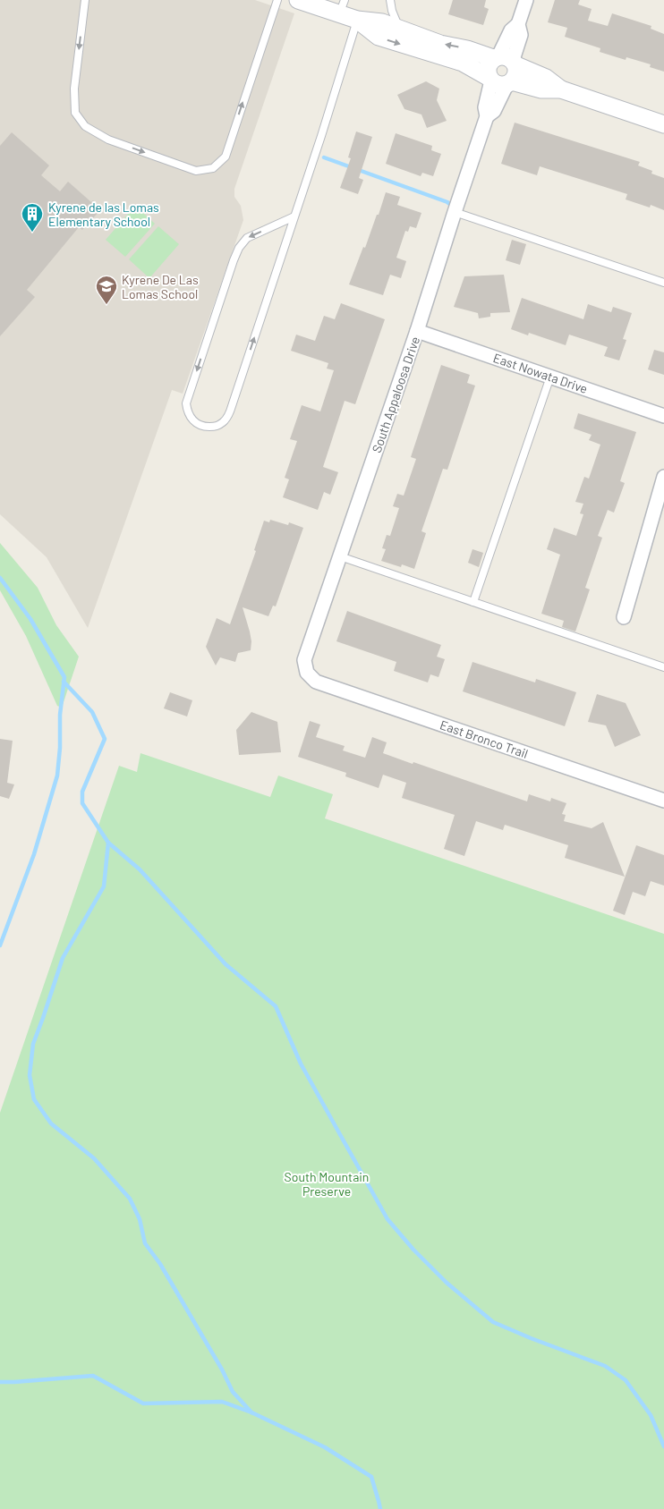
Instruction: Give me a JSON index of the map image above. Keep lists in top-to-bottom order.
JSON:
{
  "streets": {
    "street": ["East Nowata Drive", "South Appaloosa Drive", "East Bronco Trail"]
  },
  "crossings": [
    ["East Nowata Drive", "South Appaloosa Drive"],
    ["South Appaloosa Drive", "East Bronco Trail"]
  ],
  "parks": ["South Mountain Preserve"],
  "places": {
    "building": ["Kyrene de las Lomas Elementary School"],
    "school or university": ["Kyrene De Las Lomas School"]
  }
}
